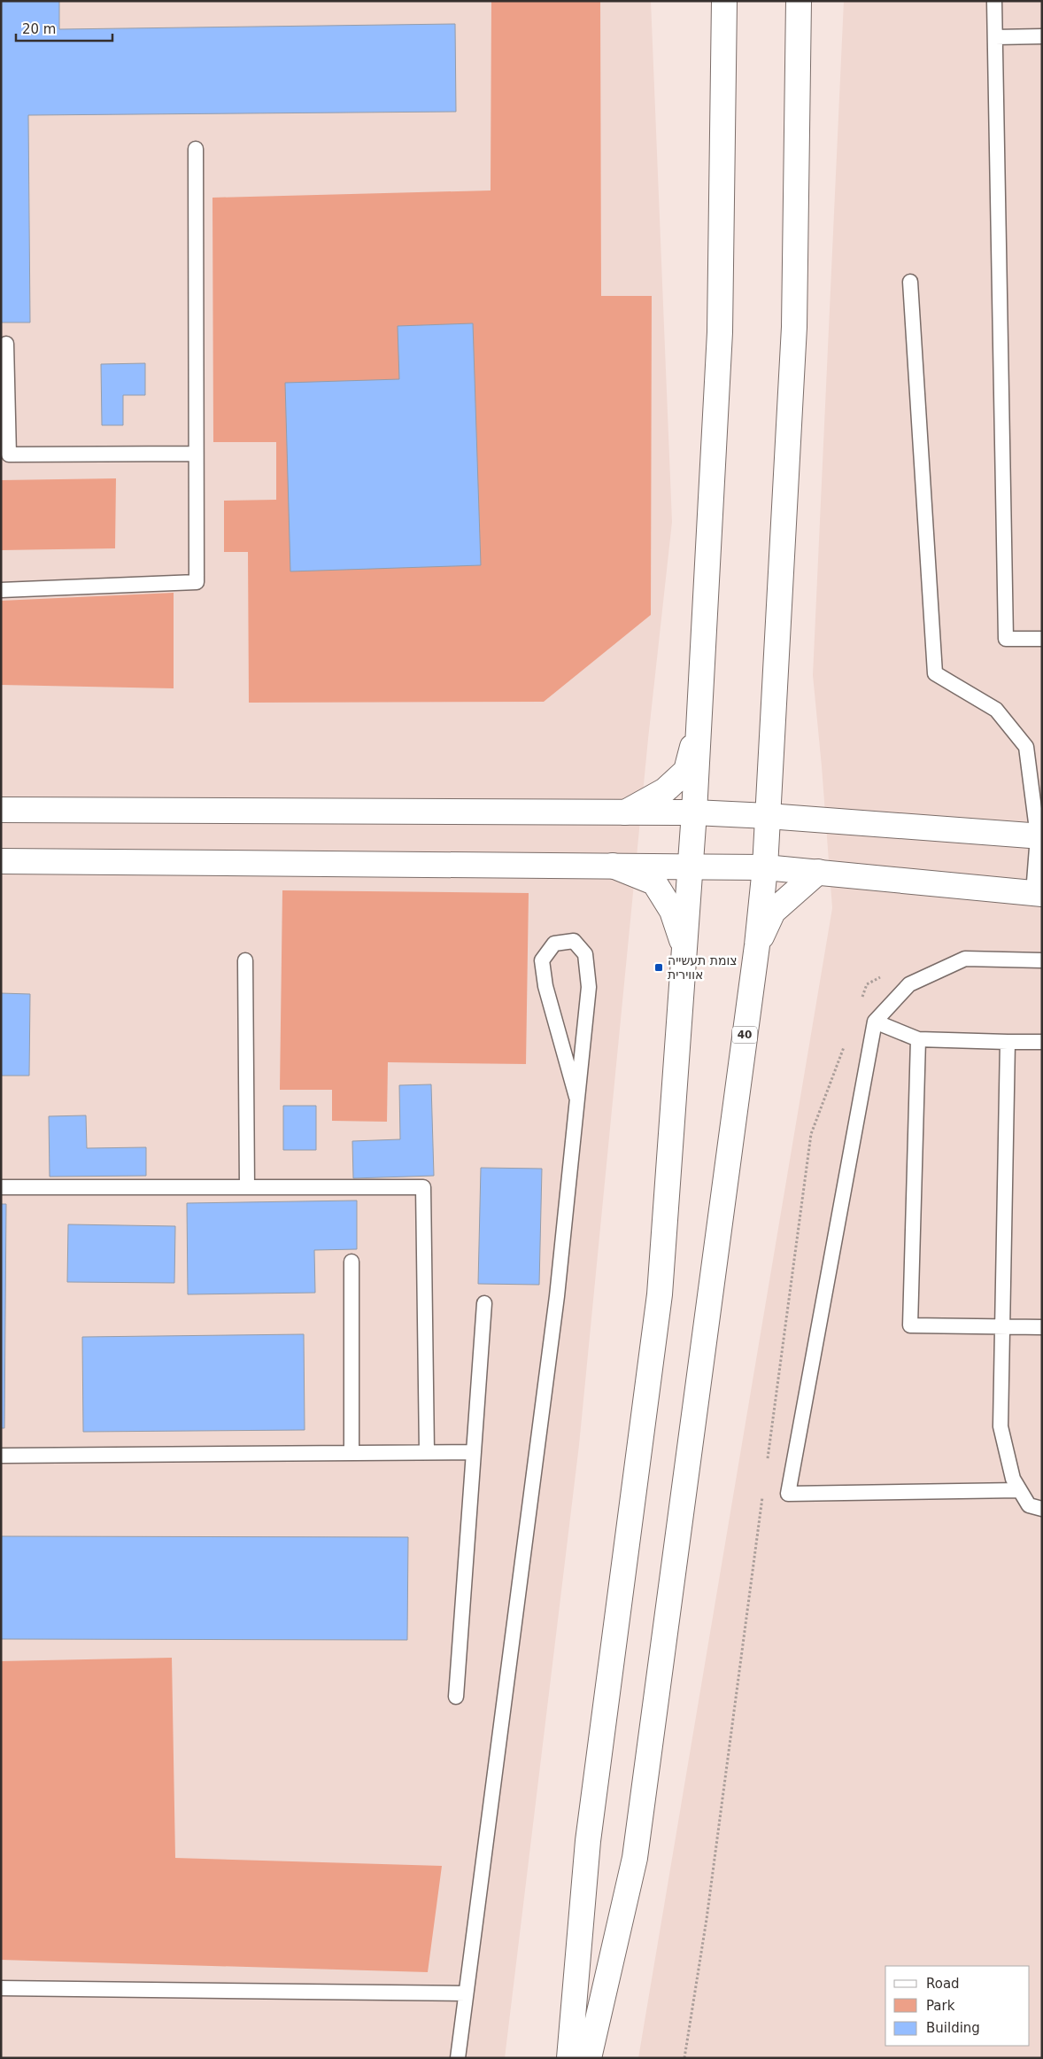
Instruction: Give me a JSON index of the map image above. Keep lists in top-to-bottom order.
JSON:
{
  "streets": {
    "main road": ["40"]
  },
  "places": {
    "transit": ["צומת תעשייה אווירית"]
  },
  "legend": ["Road", "Park", "Building"],
  "scale_bar": "20 m"
}
